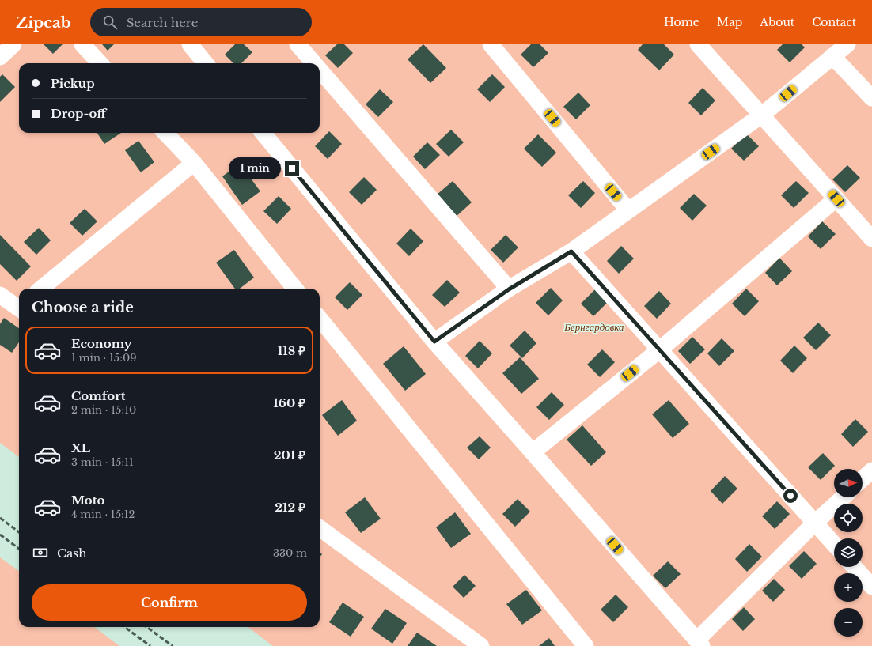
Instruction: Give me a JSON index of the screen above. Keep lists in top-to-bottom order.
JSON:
{
  "parks": ["Бернгардовка"],
  "north": "right",
  "page": {
    "header": "Zipcab",
    "search": "Search here",
    "nav": [
      "Home",
      "Map",
      "About",
      "Contact"
    ],
    "banner": ["Pickup", "Drop-off"],
    "bubble": "1 min",
    "heading": "Choose a ride",
    "list": [
      {
        "name": "Economy",
        "note": "1 min · 15:09",
        "value": "118 ₽"
      },
      {
        "name": "Comfort",
        "note": "2 min · 15:10",
        "value": "160 ₽"
      },
      {
        "name": "XL",
        "note": "3 min · 15:11",
        "value": "201 ₽"
      },
      {
        "name": "Moto",
        "note": "4 min · 15:12",
        "value": "212 ₽"
      }
    ],
    "map_buttons": ["+", "−"],
    "pay": ["Cash", "330 m"],
    "buttons": "Confirm"
  }
}
